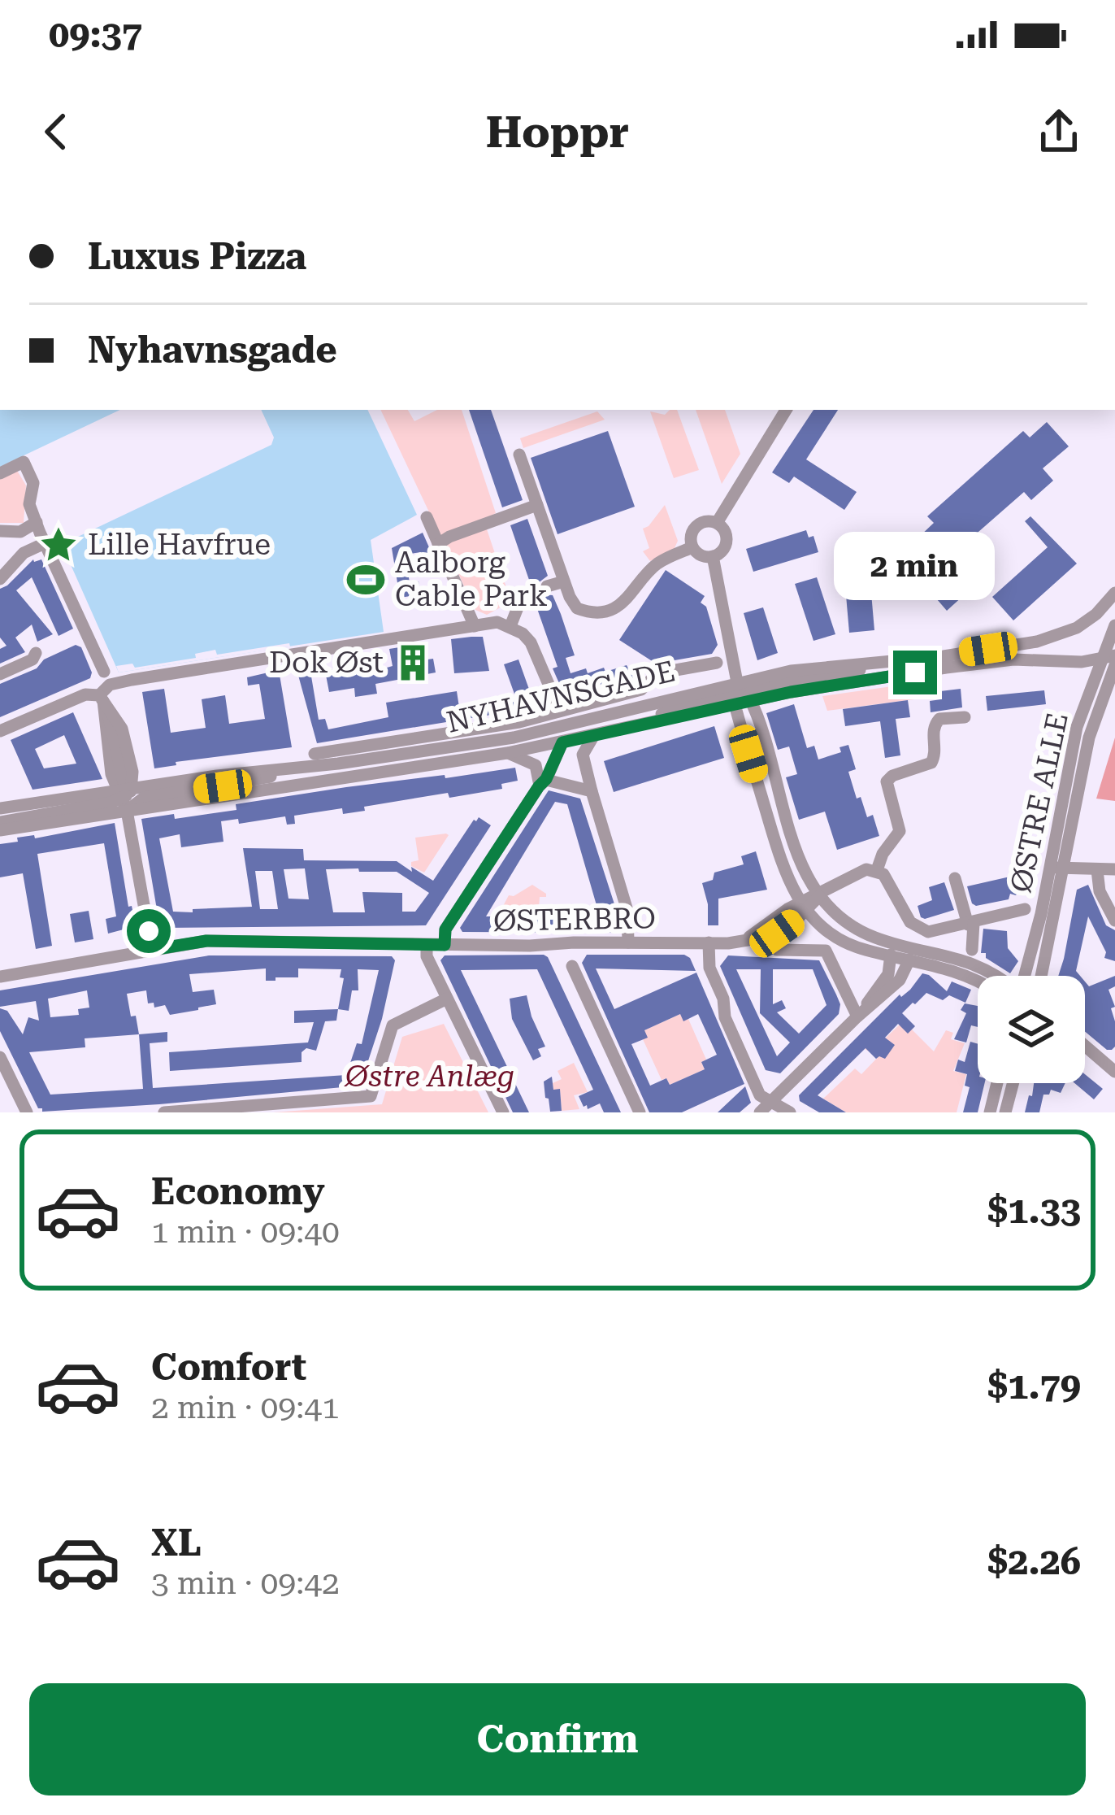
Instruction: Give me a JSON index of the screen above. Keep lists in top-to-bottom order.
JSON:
{
  "streets": {
    "street": ["NYHAVNSGADE", "ØSTRE ALLE", "ØSTERBRO"]
  },
  "crossings": [
    ["NYHAVNSGADE", "ØSTRE ALLE"]
  ],
  "parks": ["Østre Anlæg"],
  "places": {
    "place": ["Lille Havfrue"],
    "sports": ["Aalborg Cable Park"],
    "building": ["Dok Øst"]
  },
  "page": {
    "status": "09:37",
    "header": "Hoppr",
    "banner": ["Luxus Pizza", "Nyhavnsgade"],
    "bubble": "2 min",
    "list": [
      {
        "name": "Economy",
        "note": "1 min · 09:40",
        "value": "$1.33"
      },
      {
        "name": "Comfort",
        "note": "2 min · 09:41",
        "value": "$1.79"
      },
      {
        "name": "XL",
        "note": "3 min · 09:42",
        "value": "$2.26"
      }
    ],
    "buttons": "Confirm"
  }
}
